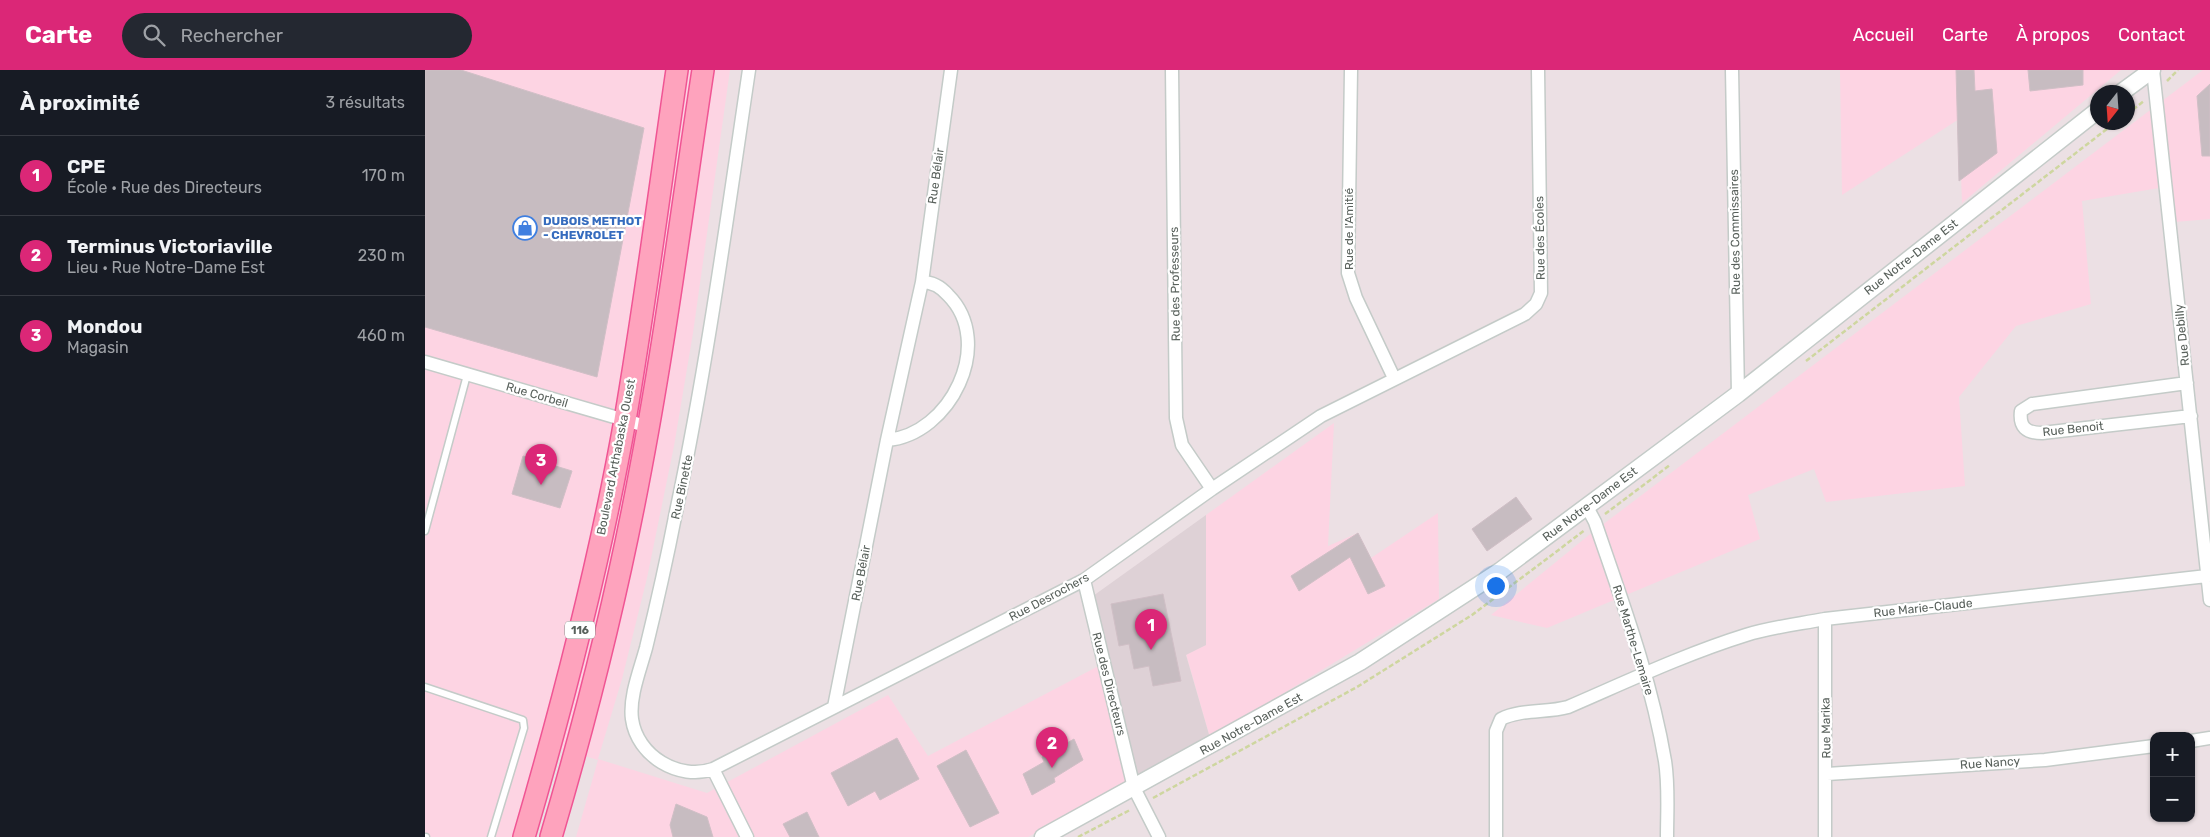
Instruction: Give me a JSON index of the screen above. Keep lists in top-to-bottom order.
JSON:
{
  "streets": {
    "main road": ["Boulevard Arthabaska Ouest", "116"],
    "street": [
      "Rue Bélair",
      "Rue de l'Amitié",
      "Rue des Commissaires",
      "Rue des Écoles",
      "Rue Notre-Dame Est",
      "Rue des Professeurs",
      "Rue Debilly",
      "Rue Corbeil",
      "Rue Benoit",
      "Rue Binette",
      "Rue Desrochers",
      "Rue Marie-Claude",
      "Rue Marthe-Lemaire",
      "Rue des Directeurs",
      "Rue Marika",
      "Rue Nancy"
    ]
  },
  "crossings": [
    ["Rue Bélair", "Rue Desrochers"],
    ["Rue de l'Amitié", "Rue des Écoles"],
    ["Rue de l'Amitié", "Rue Desrochers"],
    ["Rue des Commissaires", "Rue Notre-Dame Est"],
    ["Rue des Écoles", "Rue Desrochers"],
    ["Rue Notre-Dame Est", "Rue Marthe-Lemaire"],
    ["Rue Notre-Dame Est", "Rue des Directeurs"],
    ["Rue des Professeurs", "Rue Desrochers"],
    ["Rue Debilly", "Rue Benoit"],
    ["Rue Debilly", "Rue Marie-Claude"],
    ["Rue Corbeil", "Boulevard Arthabaska Ouest"],
    ["Rue Binette", "Rue Desrochers"],
    ["Rue Desrochers", "Rue des Directeurs"],
    ["Rue Marie-Claude", "Rue Marthe-Lemaire"],
    ["Rue Marie-Claude", "Rue Marika"],
    ["Rue Marika", "Rue Nancy"]
  ],
  "places": {
    "shop": ["DUBOIS METHOT - CHEVROLET"]
  },
  "north": "bottom",
  "page": {
    "header": "Carte",
    "search": "Rechercher",
    "nav": [
      "Accueil",
      "Carte",
      "À propos",
      "Contact"
    ],
    "heading": ["À proximité", "3 résultats"],
    "list": [
      {
        "mark": "1",
        "name": "CPE",
        "note": "École · Rue des Directeurs",
        "value": "170 m"
      },
      {
        "mark": "2",
        "name": "Terminus Victoriaville",
        "note": "Lieu · Rue Notre-Dame Est",
        "value": "230 m"
      },
      {
        "mark": "3",
        "name": "Mondou",
        "note": "Magasin",
        "value": "460 m"
      }
    ],
    "pins": ["3", "1", "2"],
    "map_buttons": ["+", "−"]
  }
}
